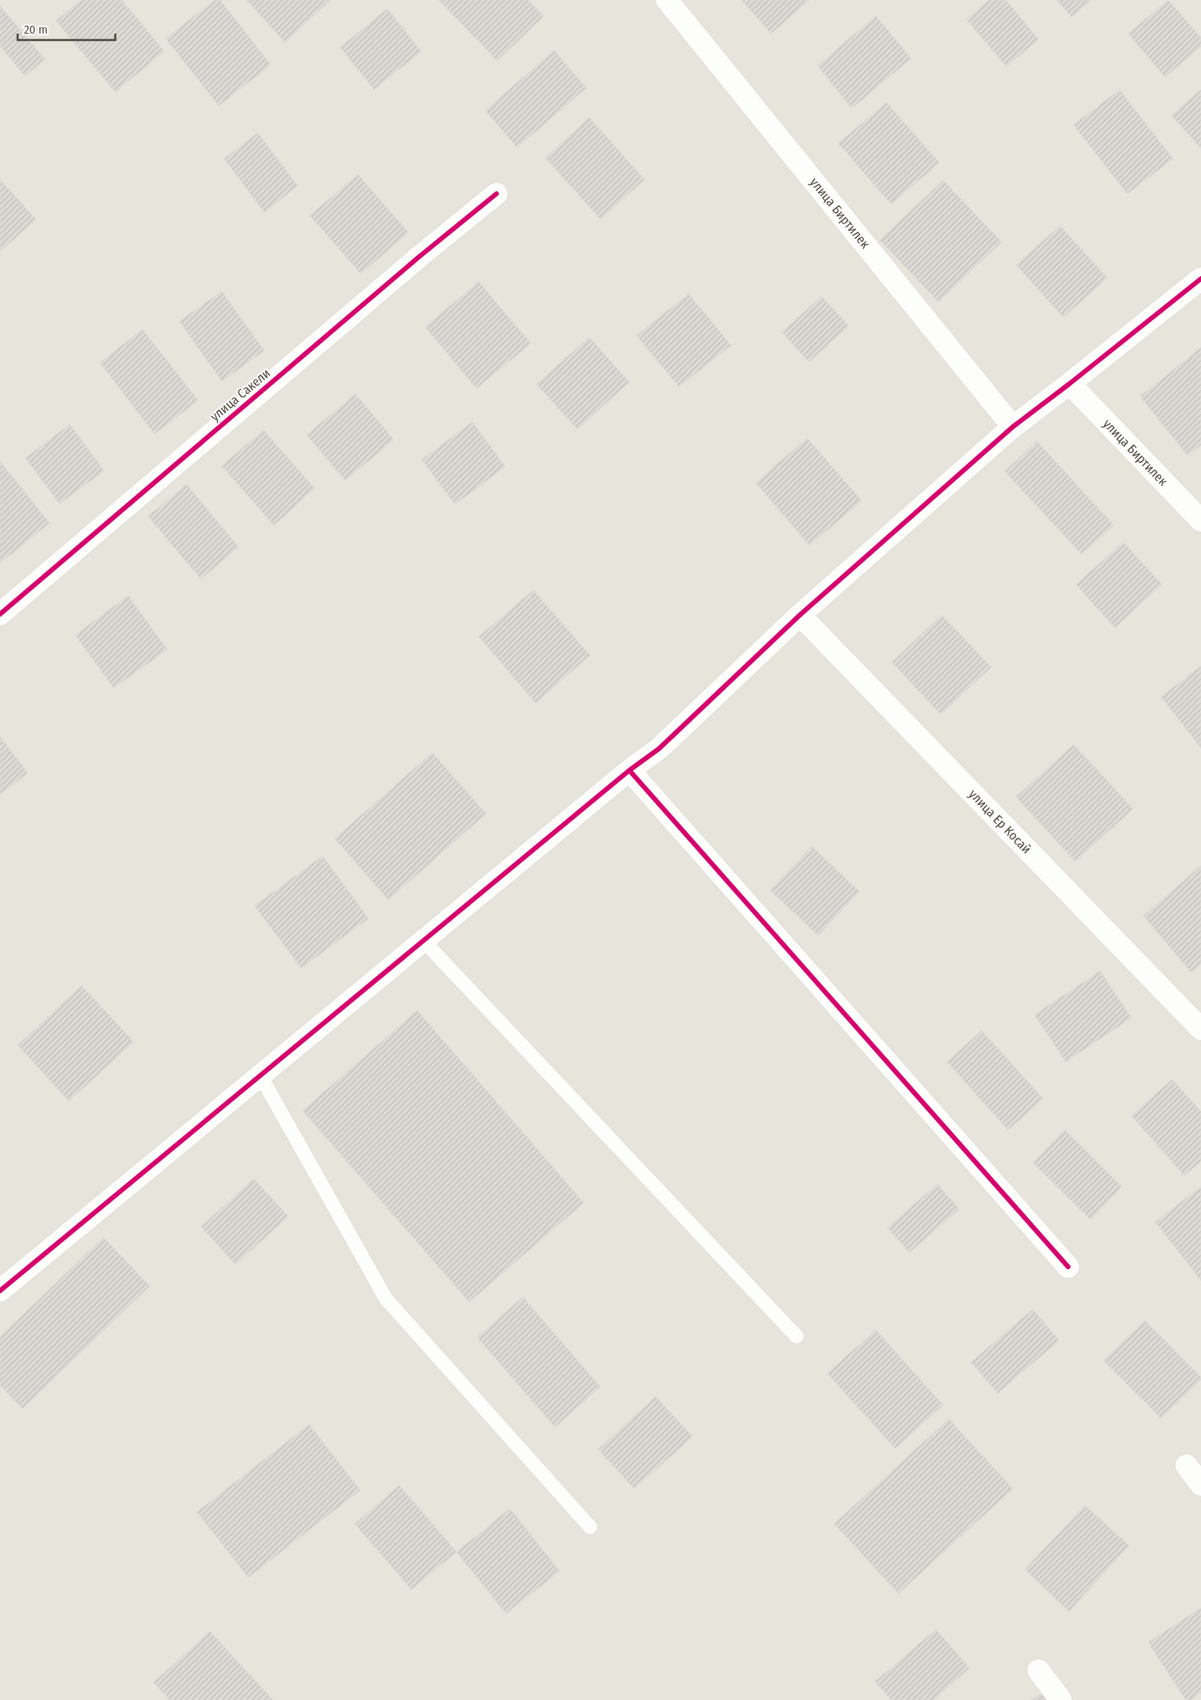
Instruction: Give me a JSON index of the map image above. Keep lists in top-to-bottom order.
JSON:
{
  "streets": {
    "street": ["улица Биртилек", "улица Сакели", "улица Ер Косай"]
  },
  "scale_bar": "20 m"
}
